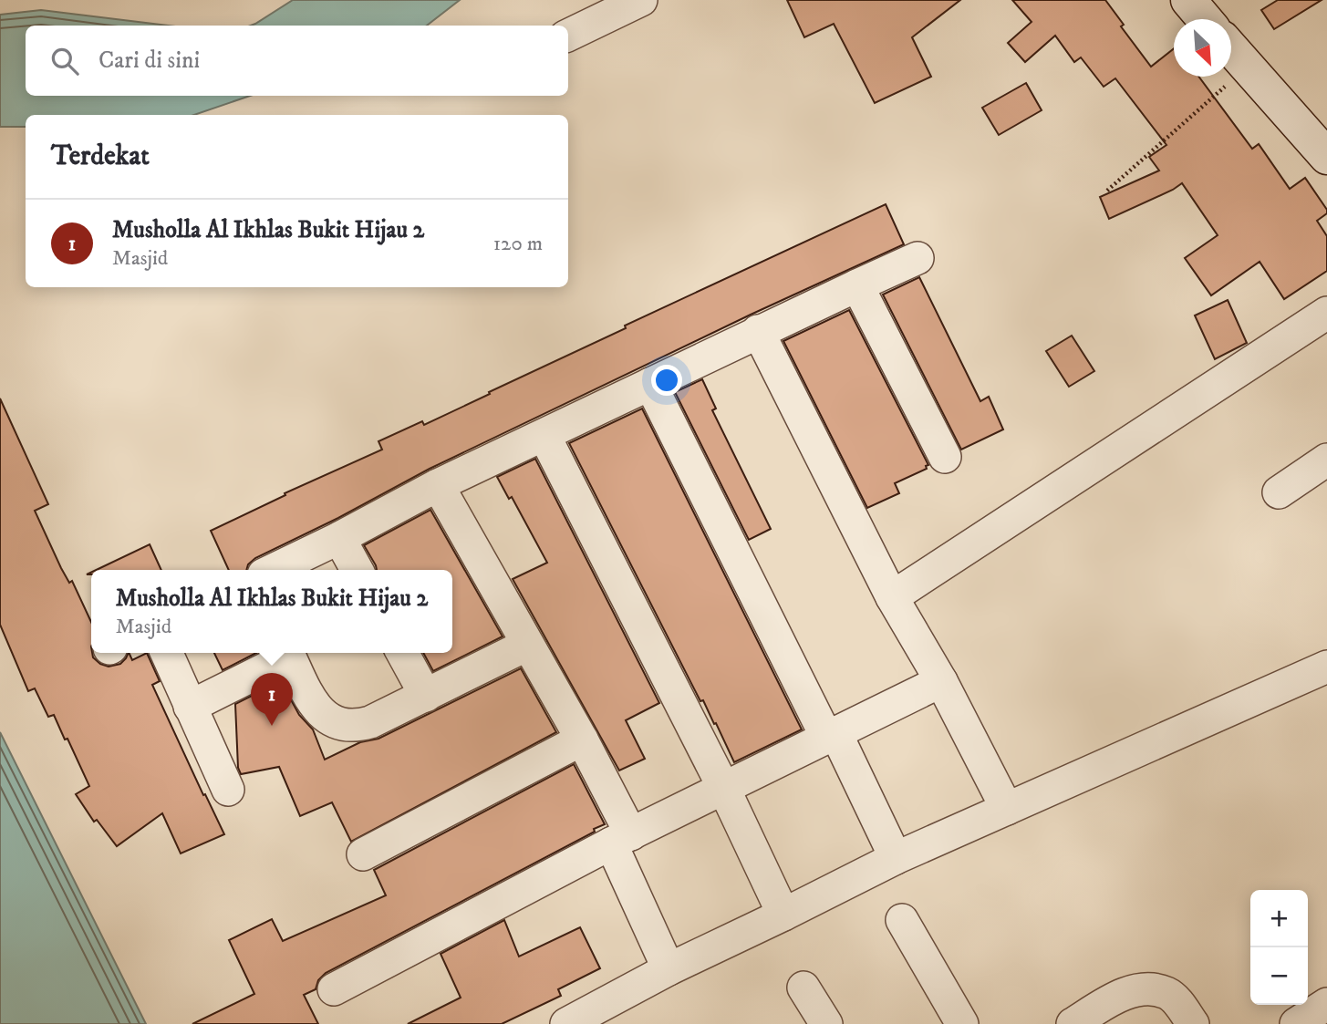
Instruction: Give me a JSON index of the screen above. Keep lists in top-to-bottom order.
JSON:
{
  "north": "bottom right",
  "page": {
    "search": "Cari di sini",
    "heading": "Terdekat",
    "list": [
      {
        "mark": "1",
        "name": "Musholla Al Ikhlas Bukit Hijau 2",
        "note": "Masjid",
        "value": "120 m"
      }
    ],
    "popup": ["Musholla Al Ikhlas Bukit Hijau 2", "Masjid"],
    "pins": "1",
    "map_buttons": ["+", "−"]
  }
}
